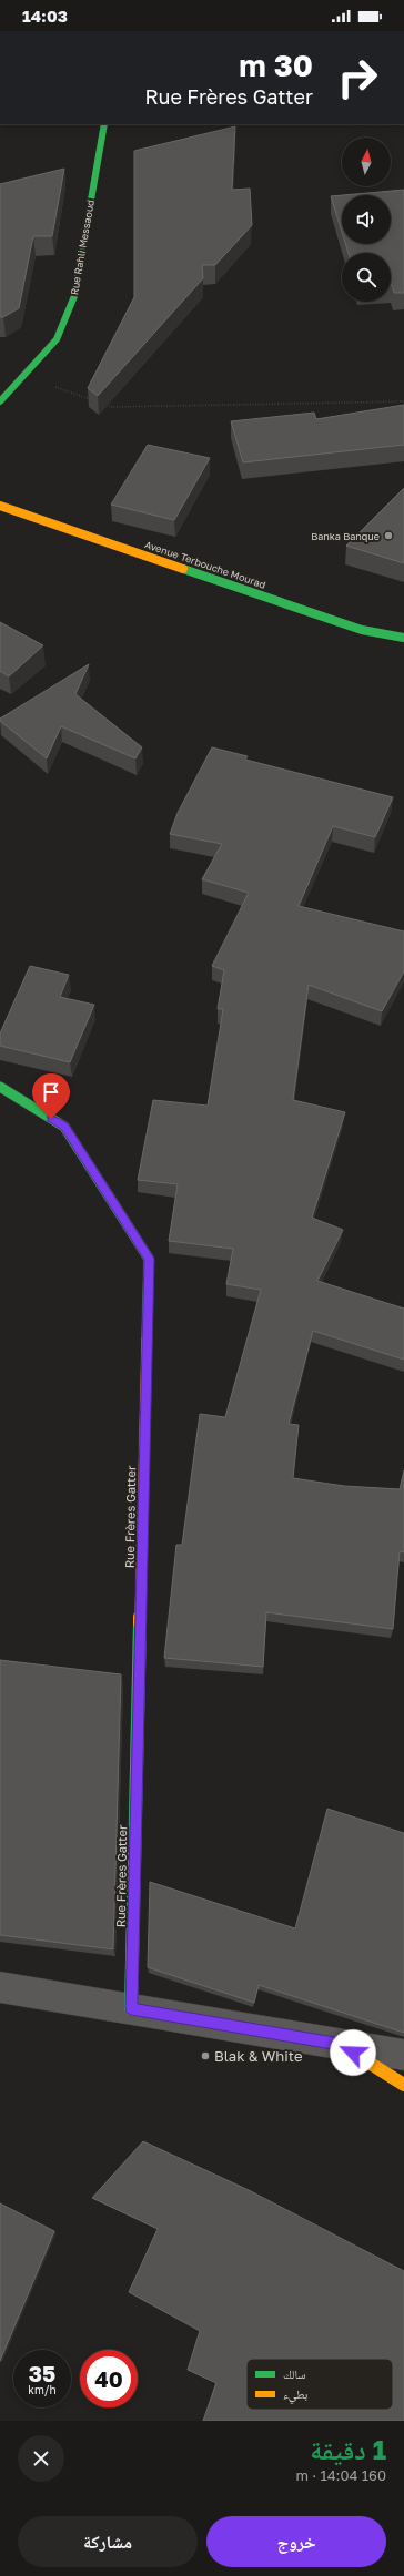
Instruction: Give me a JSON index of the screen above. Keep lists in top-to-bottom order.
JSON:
{
  "streets": {
    "street": ["Rue Rahli Messaoud", "Avenue Terbouche Mourad", "Rue Frères Gatter"]
  },
  "places": ["Banka Banque", "Blak & White"],
  "legend": ["سالك", "بطيء"],
  "north": "top",
  "page": {
    "status": "14:03",
    "turn": ["30 m", "Rue Frères Gatter"],
    "speed": "35 km/h",
    "limit": "40",
    "heading": ["1 دقيقة", "160 m · 14:04"],
    "buttons": ["خروج", "مشاركة"]
  }
}
